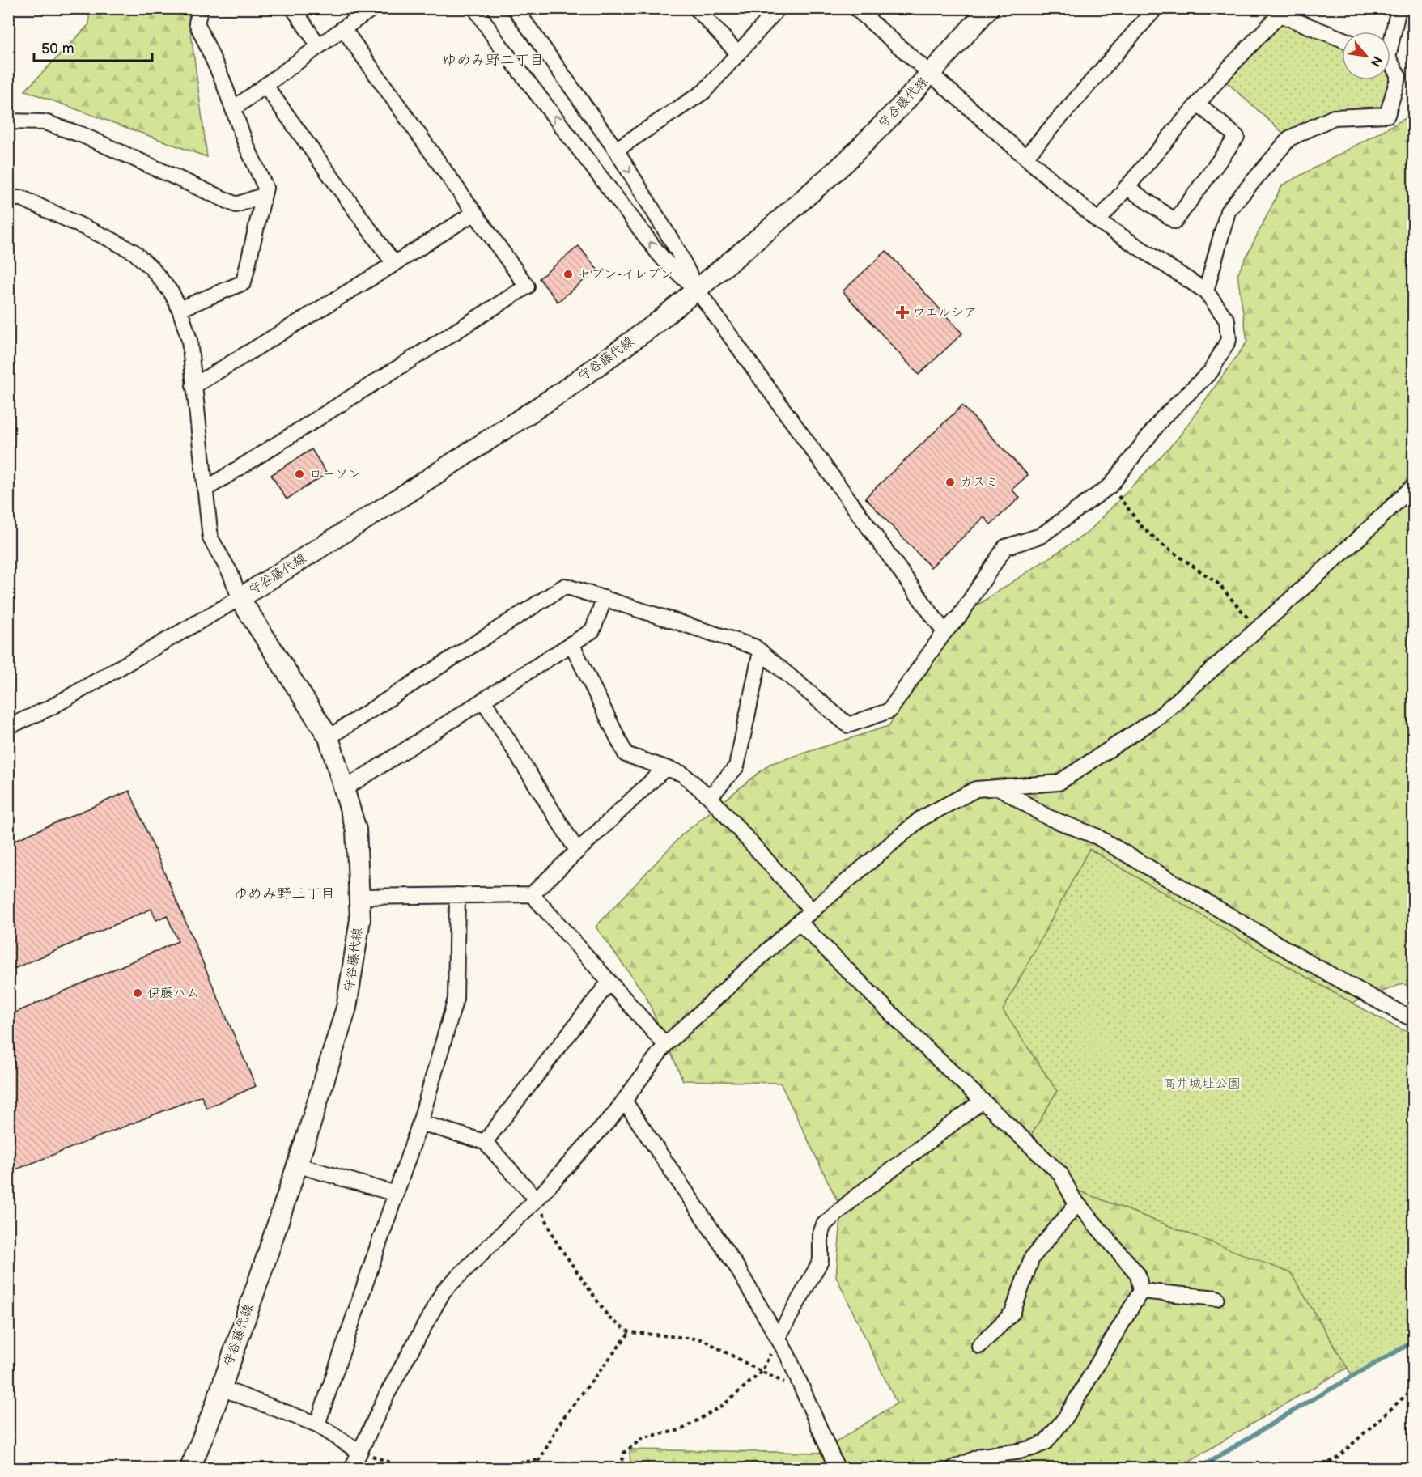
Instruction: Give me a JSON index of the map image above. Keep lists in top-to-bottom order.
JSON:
{
  "streets": {
    "main road": ["守谷藤代線"]
  },
  "districts": ["ゆめみ野二丁目", "ゆめみ野三丁目"],
  "parks": ["高井城址公園"],
  "places": {
    "other": [
      "セブン-イレブン",
      "ローソン",
      "カスミ",
      "伊藤ハム"
    ],
    "health": ["ウエルシア"]
  },
  "scale_bar": "50 m",
  "north": "bottom right"
}
